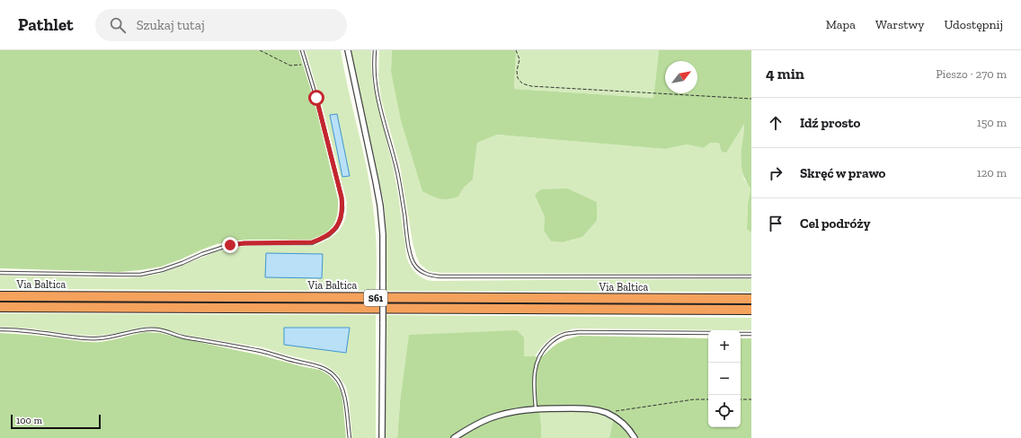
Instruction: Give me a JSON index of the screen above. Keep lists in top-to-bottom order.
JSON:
{
  "streets": {
    "highway": ["Via Baltica", "S61"]
  },
  "scale_bar": "100 m",
  "north": "top right",
  "page": {
    "header": "Pathlet",
    "search": "Szukaj tutaj",
    "nav": ["Mapa", "Warstwy", "Udostępnij"],
    "heading": ["4 min", "Pieszo · 270 m"],
    "list": [
      ["Idź prosto", "150 m"],
      ["Skręć w prawo", "120 m"],
      "Cel podróży"
    ],
    "map_buttons": ["+", "−"],
    "scale": "100 m"
  }
}
